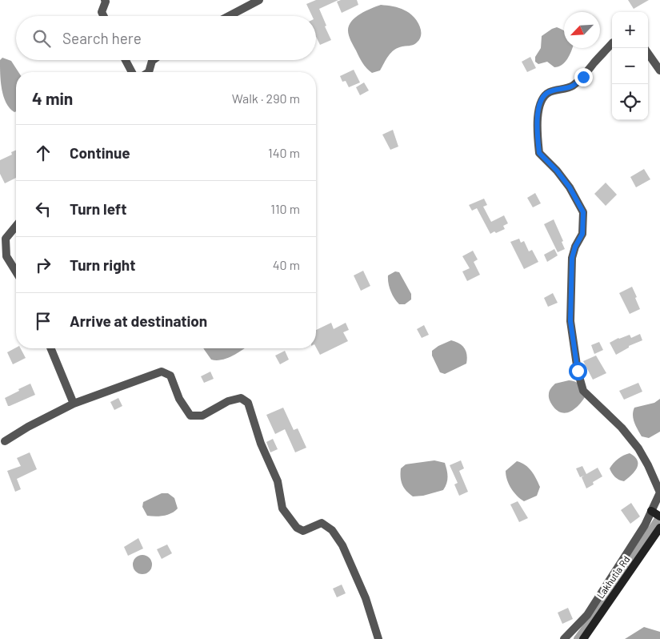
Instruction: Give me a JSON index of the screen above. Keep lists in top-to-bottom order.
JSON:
{
  "streets": {
    "street": ["Lakhutia Rd"]
  },
  "north": "bottom left",
  "page": {
    "map_buttons": ["+", "−"],
    "search": "Search here",
    "heading": ["4 min", "Walk · 290 m"],
    "list": [
      ["Continue", "140 m"],
      ["Turn left", "110 m"],
      ["Turn right", "40 m"],
      "Arrive at destination"
    ]
  }
}
